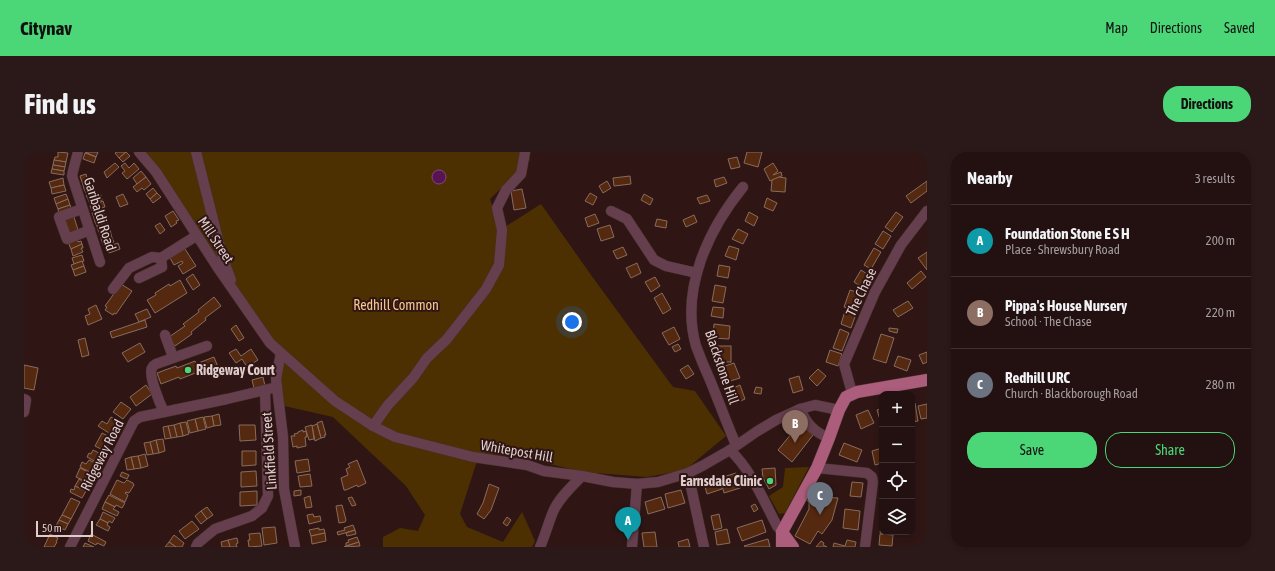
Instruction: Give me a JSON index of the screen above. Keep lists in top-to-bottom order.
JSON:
{
  "streets": {
    "street": [
      "Garibaldi Road",
      "Mill Street",
      "The Chase",
      "Blackstone Hill",
      "Linkfield Street",
      "Whitepost Hill",
      "Ridgeway Road"
    ]
  },
  "crossings": [
    ["Mill Street", "Whitepost Hill"],
    ["Blackstone Hill", "Whitepost Hill"],
    ["Linkfield Street", "Whitepost Hill"],
    ["Linkfield Street", "Ridgeway Road"]
  ],
  "parks": ["Redhill Common"],
  "places": ["Ridgeway Court", "Earnsdale Clinic"],
  "scale_bar": "50 m",
  "page": {
    "header": "Citynav",
    "nav": ["Map", "Directions", "Saved"],
    "buttons": [
      "Directions",
      ["Save", "Share"]
    ],
    "title": "Find us",
    "heading": ["Nearby", "3 results"],
    "list": [
      {
        "mark": "A",
        "name": "Foundation Stone E S H",
        "note": "Place · Shrewsbury Road",
        "value": "200 m"
      },
      {
        "mark": "B",
        "name": "Pippa's House Nursery",
        "note": "School · The Chase",
        "value": "220 m"
      },
      {
        "mark": "C",
        "name": "Redhill URC",
        "note": "Church · Blackborough Road",
        "value": "280 m"
      }
    ],
    "map_buttons": ["+", "−"],
    "pins": ["B", "C", "A"],
    "scale": "50 m"
  }
}
